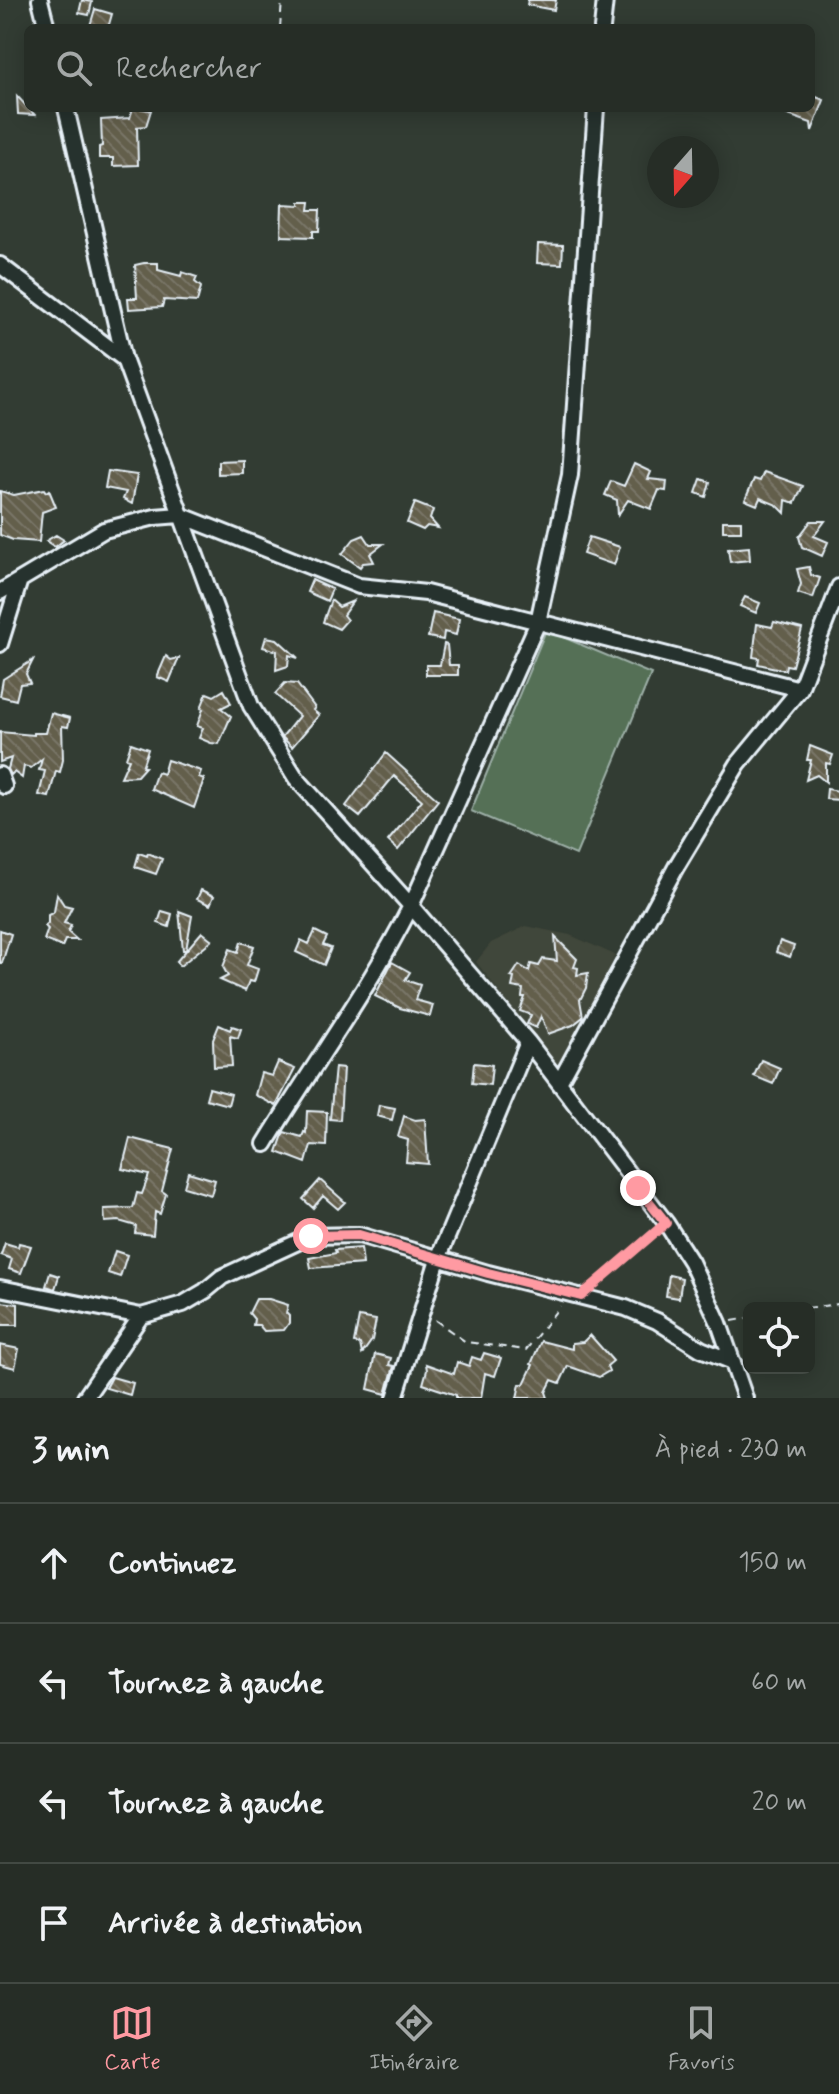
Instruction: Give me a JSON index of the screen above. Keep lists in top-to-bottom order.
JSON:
{
  "north": "bottom",
  "page": {
    "search": "Rechercher",
    "heading": ["3 min", "À pied · 230 m"],
    "list": [
      ["Continuez", "150 m"],
      ["Tournez à gauche", "60 m"],
      ["Tournez à gauche", "20 m"],
      "Arrivée à destination"
    ],
    "nav": ["Carte", "Itinéraire", "Favoris"]
  }
}
